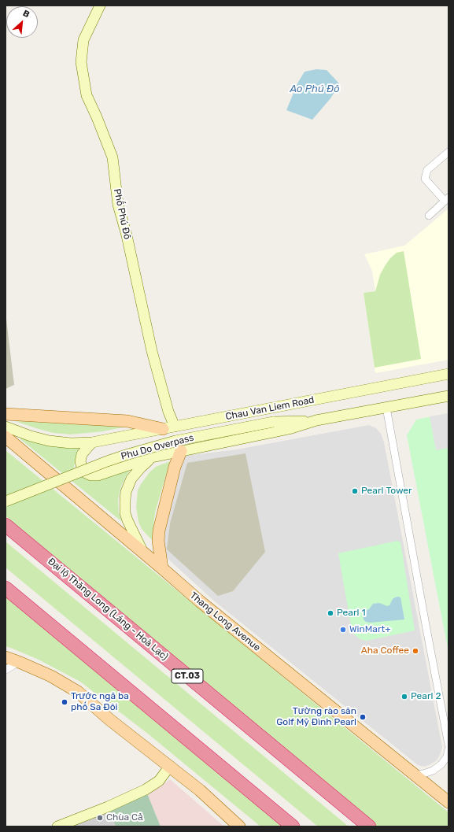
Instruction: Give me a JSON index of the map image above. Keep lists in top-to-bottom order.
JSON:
{
  "streets": {
    "highway": ["Đại lộ Thăng Long (Láng - Hoà Lạc)", "CT.03"],
    "main road": [
      "Phố Phú Đô",
      "Chau Van Liem Road",
      "Phu Do Overpass",
      "Thang Long Avenue"
    ]
  },
  "crossings": [
    ["Phố Phú Đô", "Chau Van Liem Road"]
  ],
  "water": ["Ao Phú Đô"],
  "places": [
    "Pearl Tower",
    "Pearl 1",
    "WinMart+",
    "Aha Coffee",
    "Pearl 2",
    "Trước ngã ba phố Sa Đôi",
    "Tường rào sân Golf Mỹ Đình Pearl",
    "Chùa Cả"
  ],
  "north": "top right"
}
